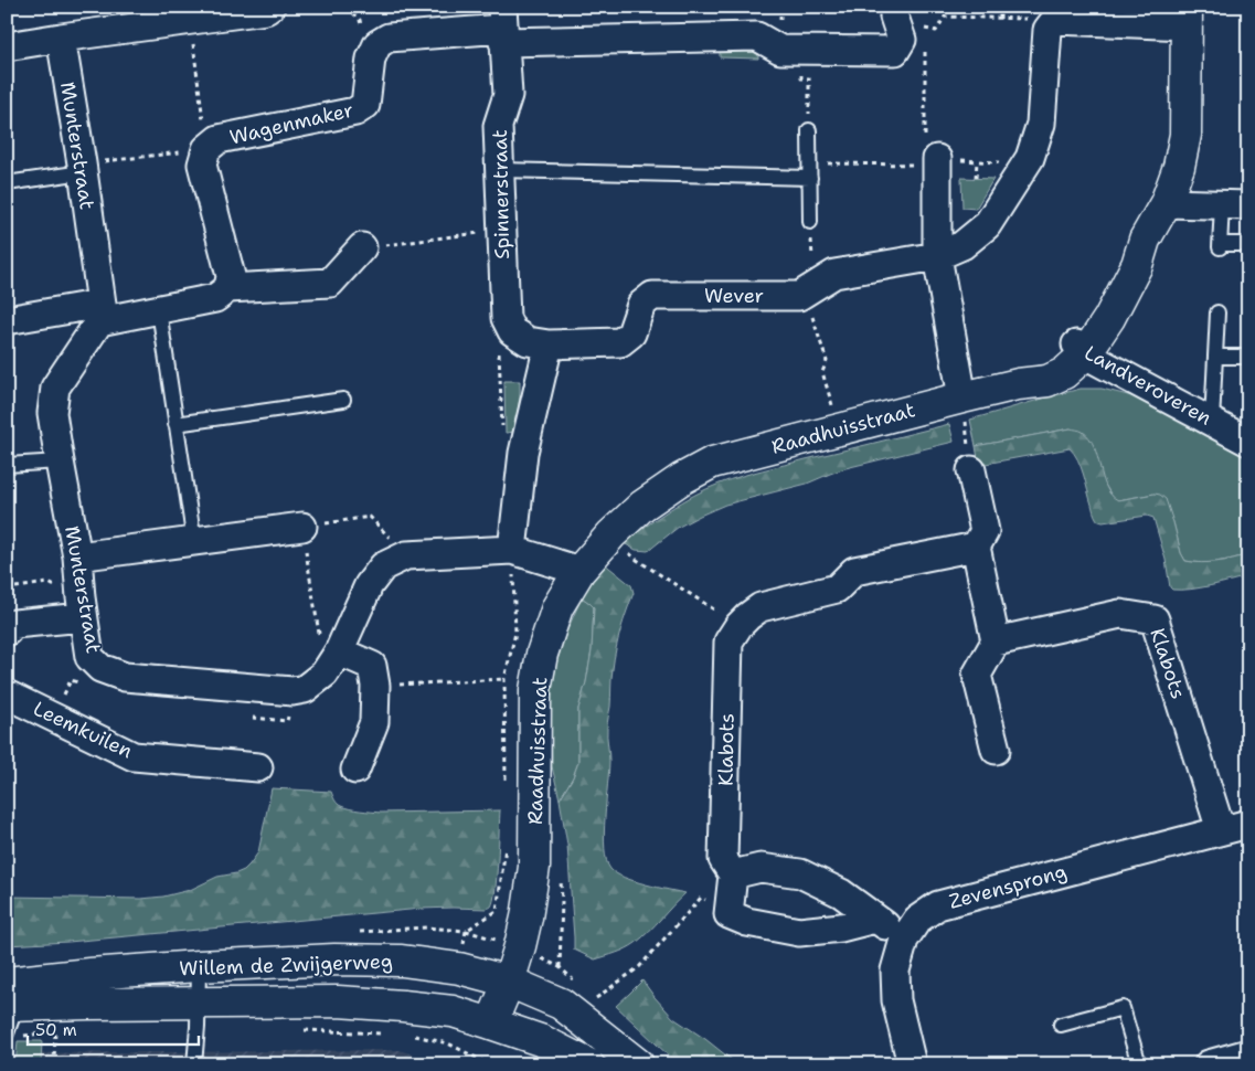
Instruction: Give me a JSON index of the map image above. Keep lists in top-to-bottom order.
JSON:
{
  "streets": {
    "street": [
      "Wagenmaker",
      "Munterstraat",
      "Spinnerstraat",
      "Wever",
      "Landveroveren",
      "Raadhuisstraat",
      "Klabots",
      "Leemkuilen",
      "Zevensprong",
      "Willem de Zwijgerweg"
    ]
  },
  "crossings": [
    ["Wagenmaker", "Spinnerstraat"],
    ["Munterstraat", "Raadhuisstraat"],
    ["Landveroveren", "Raadhuisstraat"],
    ["Raadhuisstraat", "Willem de Zwijgerweg"],
    ["Klabots", "Zevensprong"]
  ],
  "scale_bar": "50 m"
}
